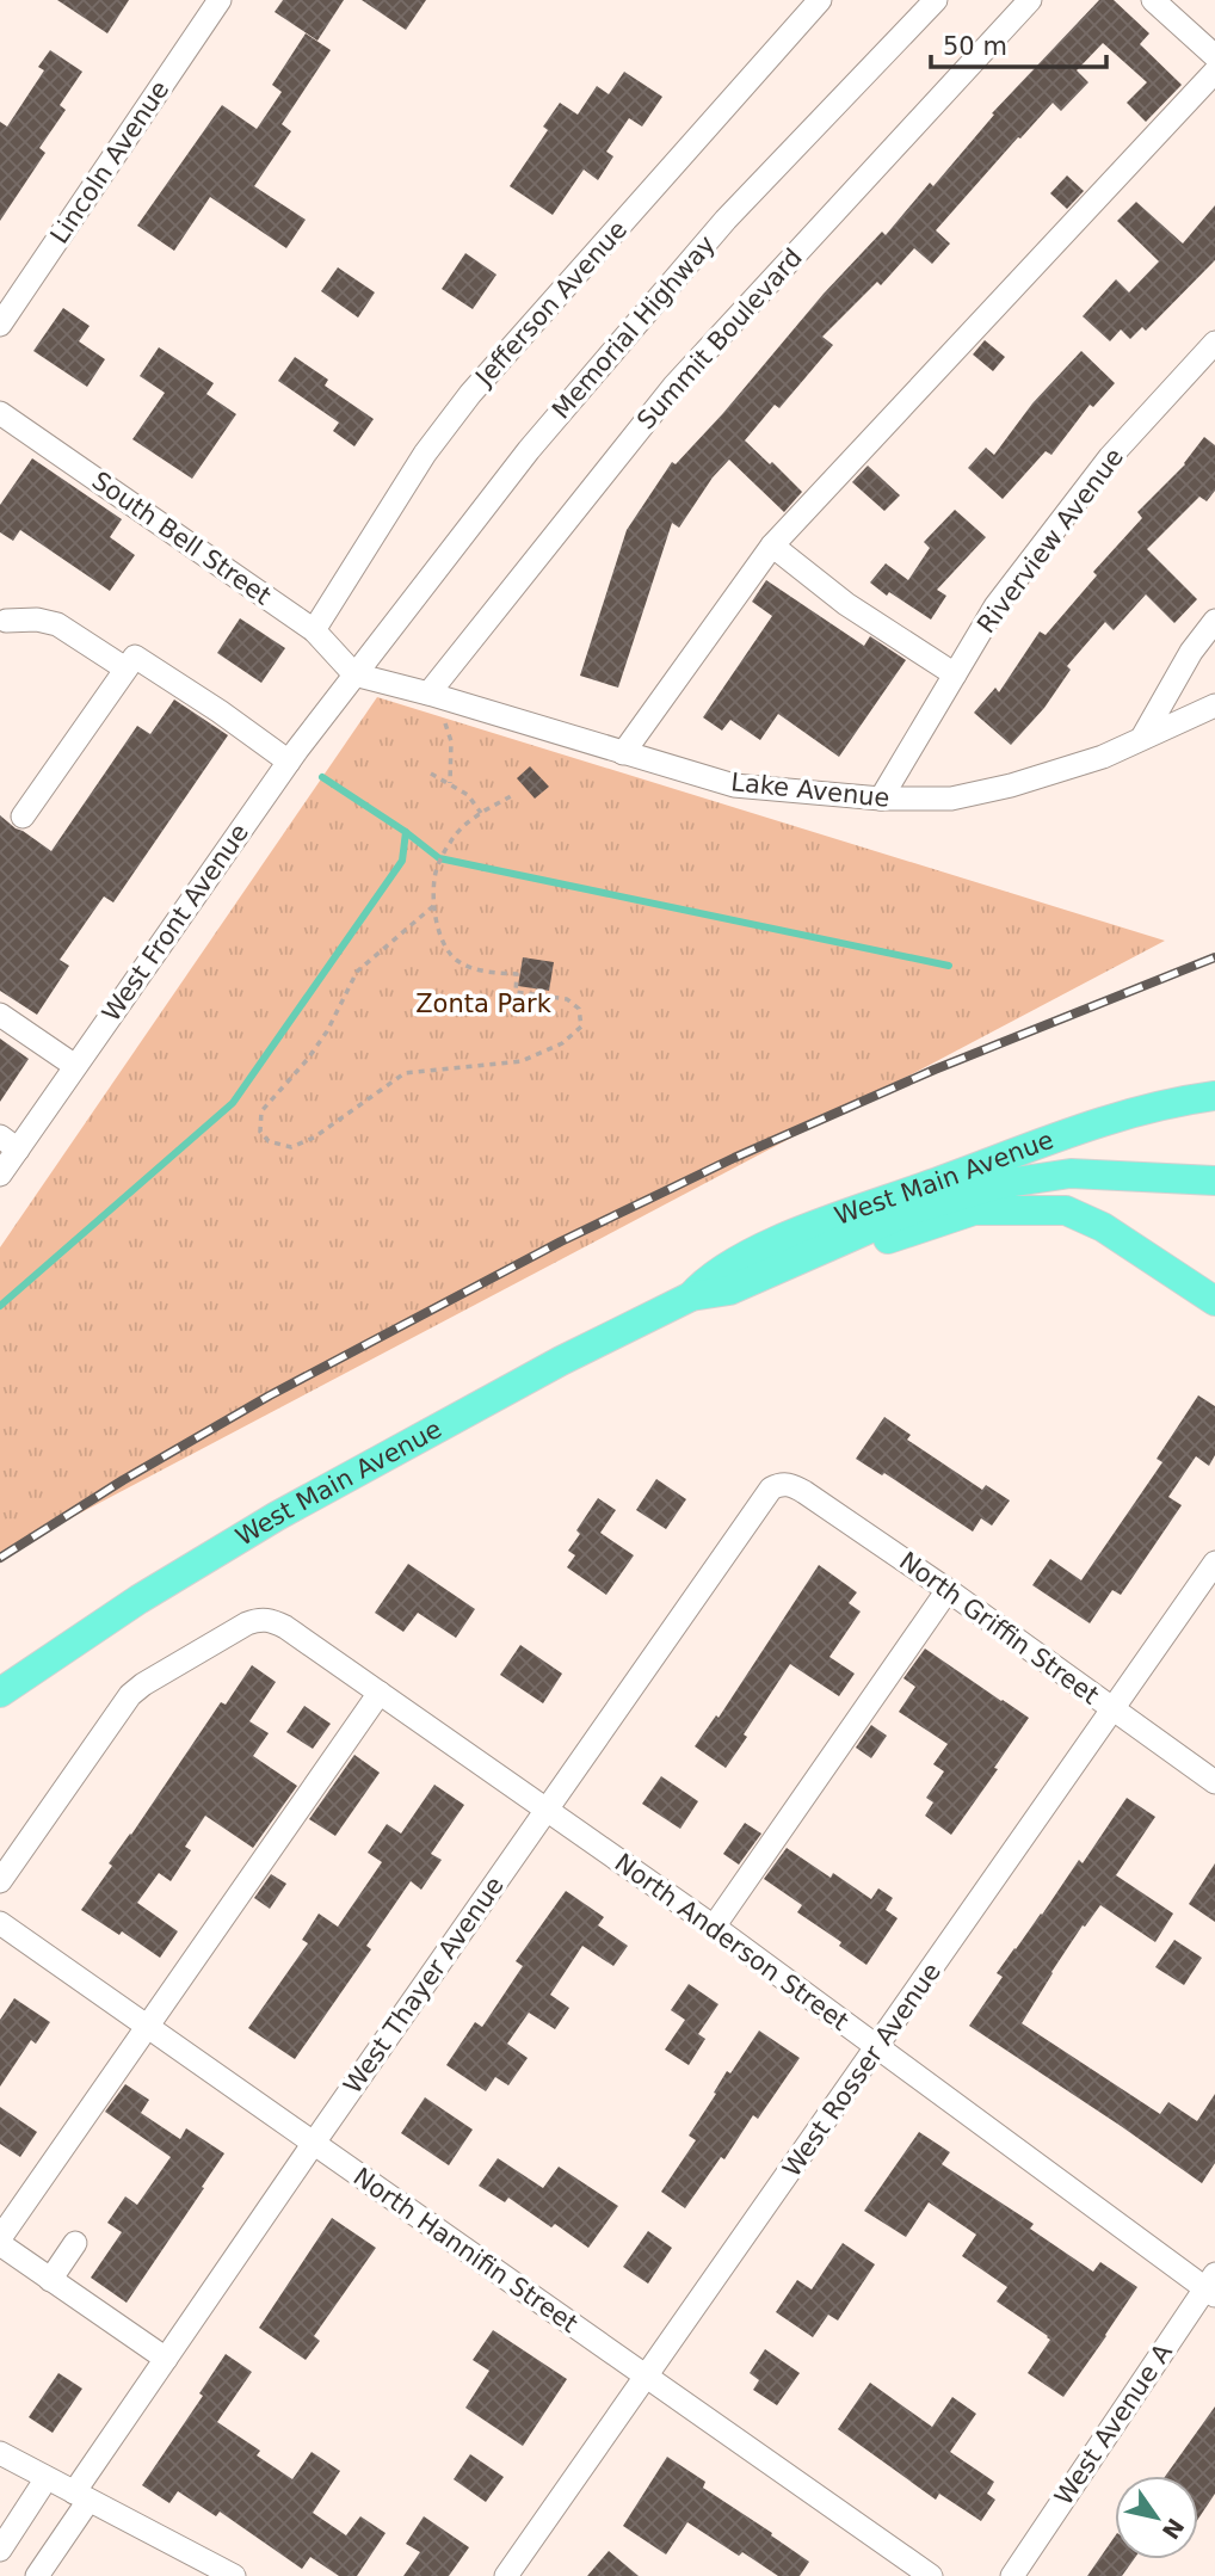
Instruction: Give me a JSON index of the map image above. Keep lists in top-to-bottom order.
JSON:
{
  "streets": {
    "main road": ["West Main Avenue"],
    "street": [
      "Lincoln Avenue",
      "Jefferson Avenue",
      "Memorial Highway",
      "Summit Boulevard",
      "South Bell Street",
      "Riverview Avenue",
      "Lake Avenue",
      "West Front Avenue",
      "North Griffin Street",
      "North Anderson Street",
      "West Thayer Avenue",
      "West Rosser Avenue",
      "North Hannifin Street",
      "West Avenue A"
    ]
  },
  "crossings": [
    ["Jefferson Avenue", "South Bell Street"],
    ["Memorial Highway", "South Bell Street"],
    ["Memorial Highway", "Lake Avenue"],
    ["Memorial Highway", "West Front Avenue"],
    ["Summit Boulevard", "Lake Avenue"],
    ["South Bell Street", "Lake Avenue"],
    ["South Bell Street", "West Front Avenue"],
    ["Riverview Avenue", "Lake Avenue"],
    ["Lake Avenue", "West Front Avenue"],
    ["North Griffin Street", "West Thayer Avenue"],
    ["North Griffin Street", "West Rosser Avenue"],
    ["North Anderson Street", "West Thayer Avenue"],
    ["North Anderson Street", "West Rosser Avenue"],
    ["North Anderson Street", "West Avenue A"],
    ["West Thayer Avenue", "North Hannifin Street"],
    ["West Rosser Avenue", "North Hannifin Street"]
  ],
  "parks": ["Zonta Park"],
  "scale_bar": "50 m",
  "north": "bottom right"
}
